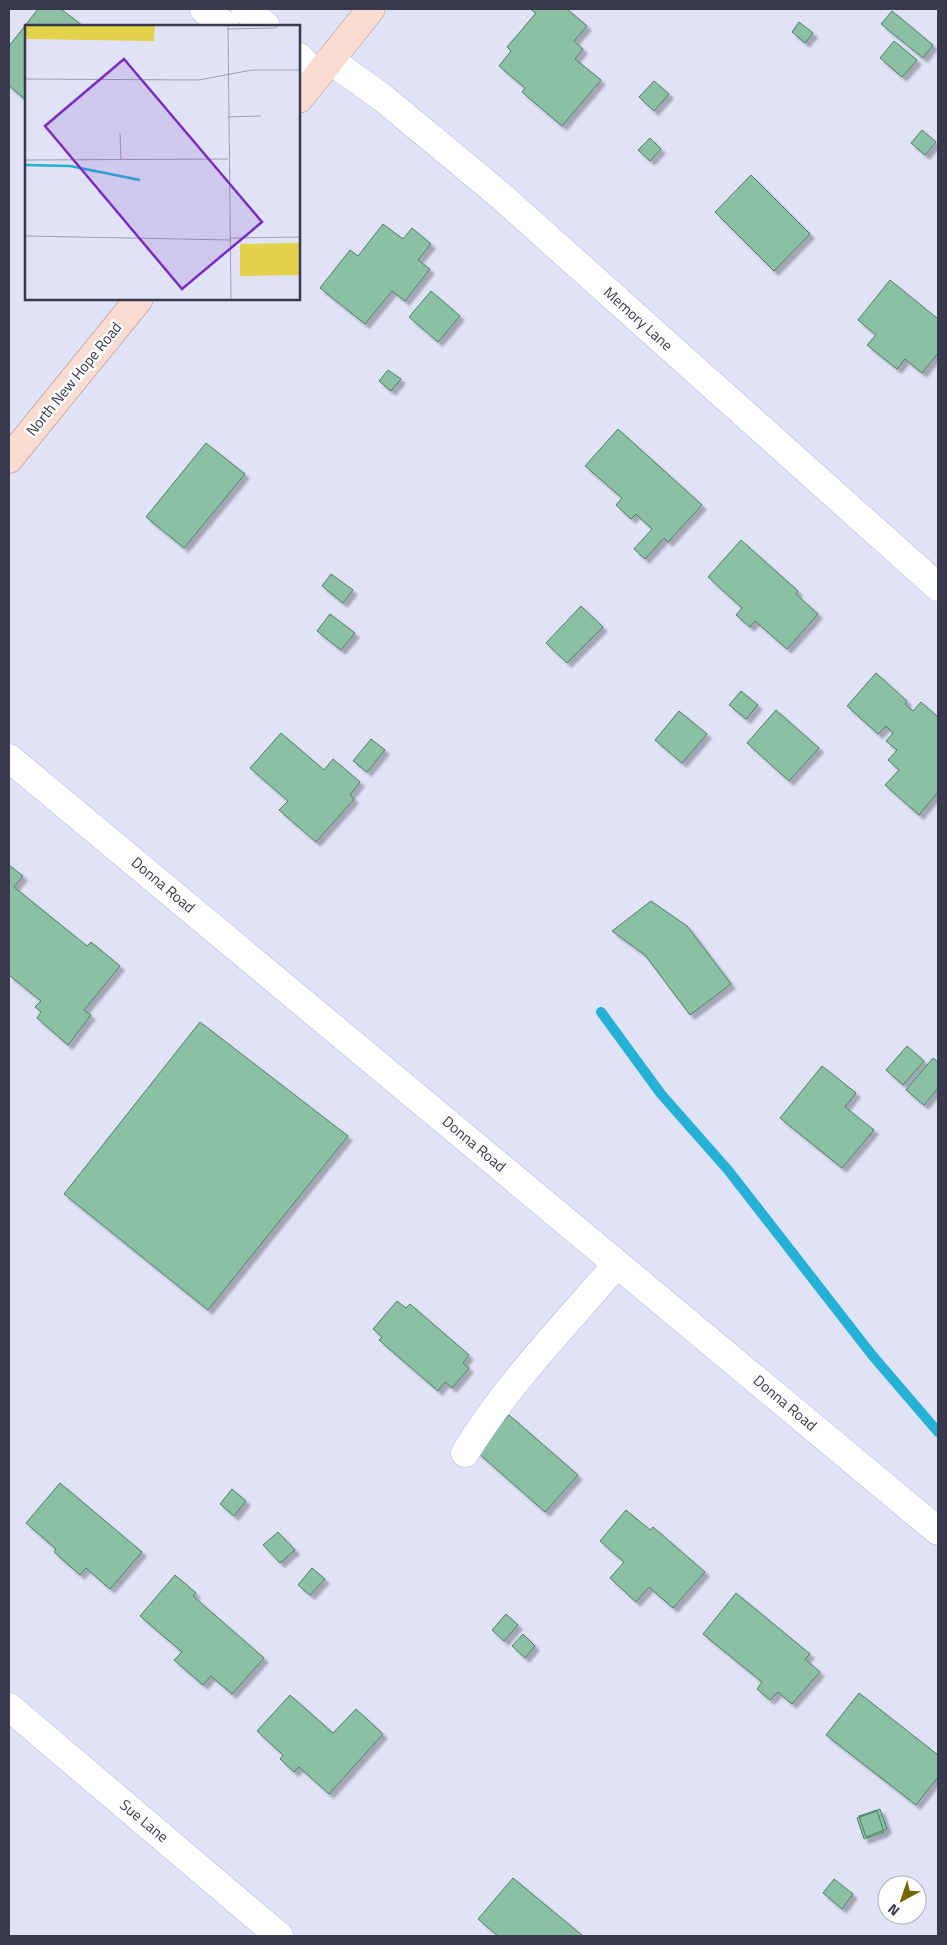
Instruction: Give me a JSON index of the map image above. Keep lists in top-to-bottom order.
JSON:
{
  "streets": {
    "main road": ["North New Hope Road"],
    "street": ["Memory Lane", "Donna Road", "Sue Lane"]
  },
  "north": "bottom left"
}
